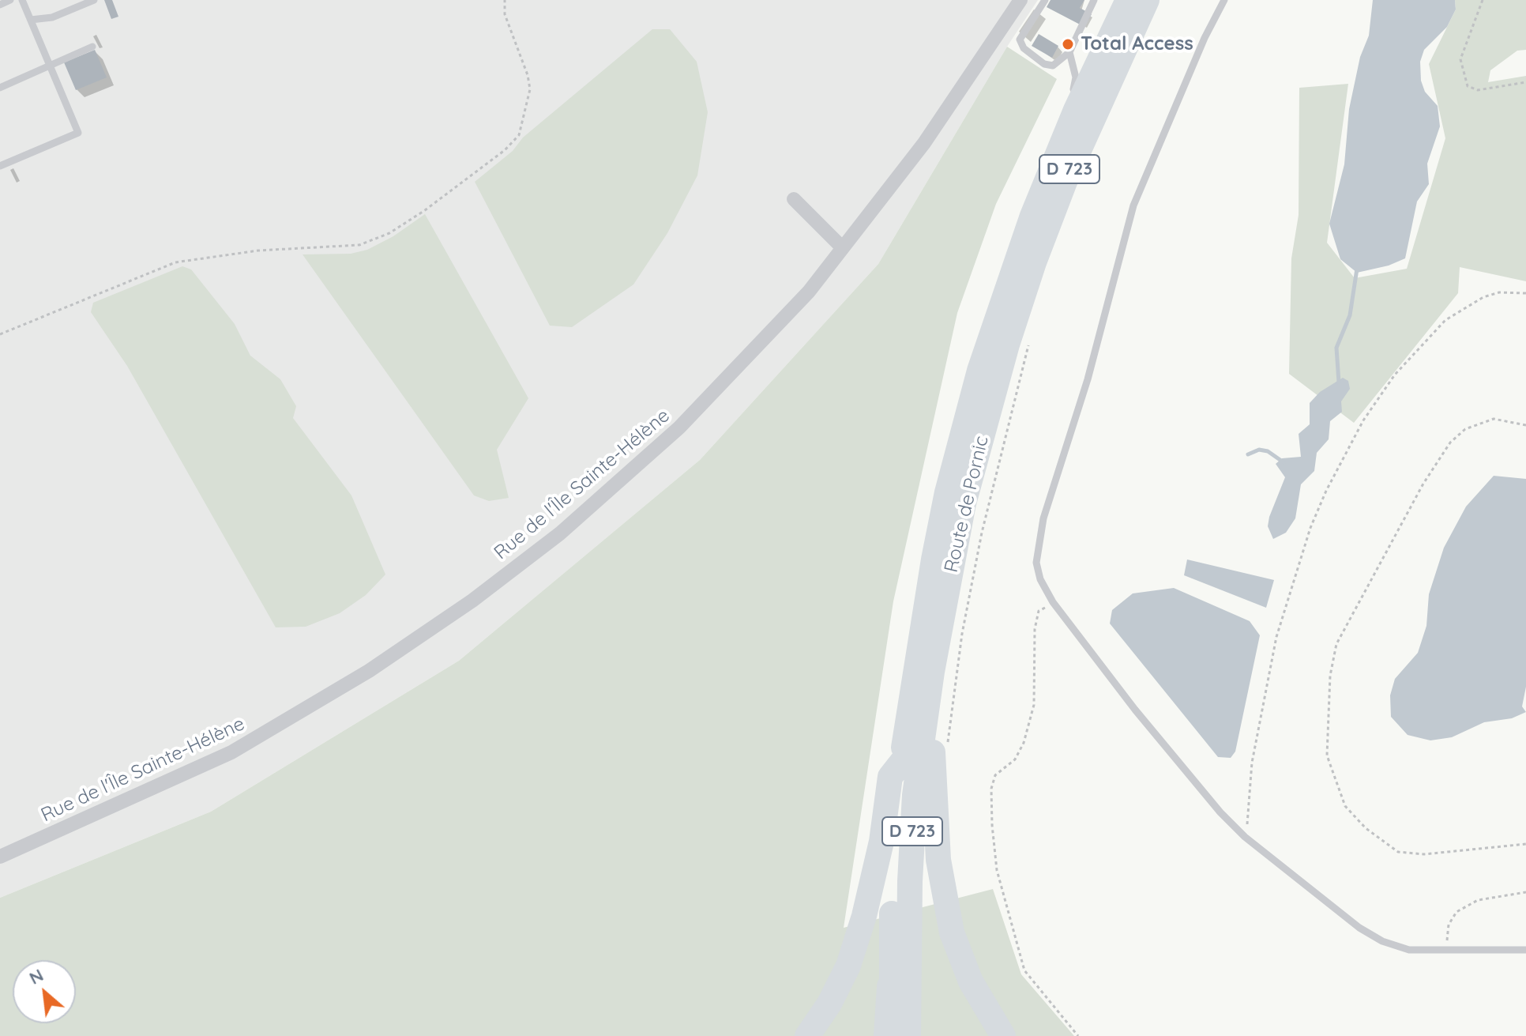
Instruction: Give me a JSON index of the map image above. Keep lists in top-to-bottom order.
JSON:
{
  "streets": {
    "highway": ["D 723", "Route de Pornic"],
    "street": ["Rue de l'Île Sainte-Hélène"]
  },
  "crossings": [
    ["D 723", "Route de Pornic"]
  ],
  "places": ["Total Access"],
  "north": "top left"
}
